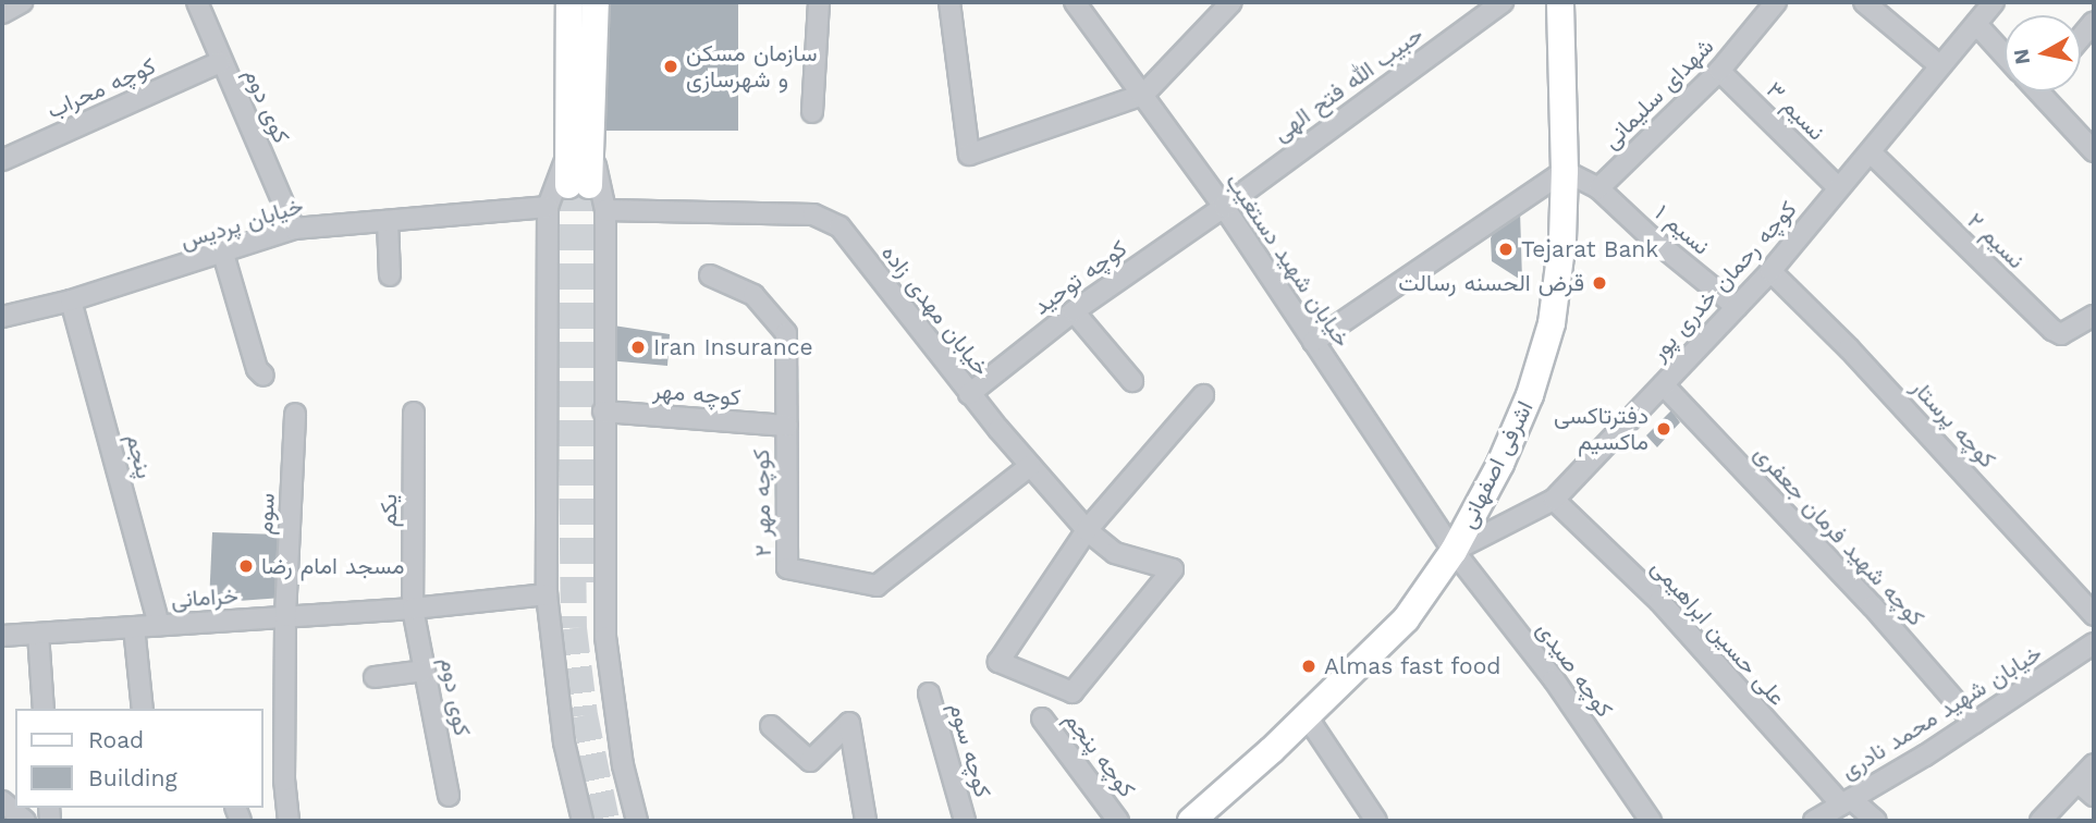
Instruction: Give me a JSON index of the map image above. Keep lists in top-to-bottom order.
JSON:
{
  "streets": {
    "main road": ["اشرفی اصفهانی"],
    "street": [
      "حبیب الله فتح الهی",
      "کوچه محراب",
      "شهدای سلیمانی",
      "کوی دوم",
      "نسیم ۳",
      "خیابان پردیس",
      "نسیم ۱",
      "نسیم ۲",
      "خیابان شهید دستغیب",
      "کوچه توحید",
      "کوچه رحمان خدری پور",
      "خیابان مهدی زاده",
      "کوچه مهر",
      "کوچه پرستار",
      "پنجم",
      "کوچه مهر ۲",
      "یکم",
      "سوم",
      "کوچه شهید فرمان جعفری",
      "خرامانی",
      "علی حسین ابراهیمی",
      "کوچه صیدی",
      "خیابان شهید محمد نادری",
      "کوچه سوم",
      "کوچه پنجم"
    ]
  },
  "crossings": [
    ["حبیب الله فتح الهی", "خیابان شهید دستغیب"],
    ["حبیب الله فتح الهی", "کوچه توحید"],
    ["کوچه محراب", "کوی دوم"],
    ["شهدای سلیمانی", "نسیم ۳"],
    ["شهدای سلیمانی", "نسیم ۱"],
    ["کوی دوم", "خیابان پردیس"],
    ["کوی دوم", "یکم"],
    ["کوی دوم", "خرامانی"],
    ["نسیم ۳", "کوچه رحمان خدری پور"],
    ["خیابان پردیس", "پنجم"],
    ["نسیم ۱", "کوچه رحمان خدری پور"],
    ["نسیم ۲", "کوچه رحمان خدری پور"],
    ["خیابان شهید دستغیب", "کوچه توحید"],
    ["خیابان شهید دستغیب", "کوچه رحمان خدری پور"],
    ["خیابان شهید دستغیب", "اشرفی اصفهانی"],
    ["خیابان شهید دستغیب", "کوچه صیدی"],
    ["کوچه توحید", "خیابان مهدی زاده"],
    ["کوچه رحمان خدری پور", "کوچه پرستار"],
    ["کوچه رحمان خدری پور", "اشرفی اصفهانی"],
    ["کوچه رحمان خدری پور", "کوچه شهید فرمان جعفری"],
    ["کوچه رحمان خدری پور", "علی حسین ابراهیمی"],
    ["کوچه رحمان خدری پور", "کوچه صیدی"],
    ["خیابان مهدی زاده", "کوچه مهر ۲"],
    ["کوچه مهر", "کوچه مهر ۲"],
    ["پنجم", "خرامانی"],
    ["اشرفی اصفهانی", "کوچه صیدی"],
    ["یکم", "خرامانی"],
    ["سوم", "خرامانی"],
    ["کوچه شهید فرمان جعفری", "خیابان شهید محمد نادری"],
    ["علی حسین ابراهیمی", "خیابان شهید محمد نادری"]
  ],
  "places": [
    "سازمان مسکن و شهرسازی",
    "Tejarat Bank",
    "قرض الحسنه رسالت",
    "Iran Insurance",
    "دفترتاکسی ماکسیم",
    "مسجد امام رضا",
    "Almas fast food"
  ],
  "legend": ["Road", "Building"],
  "north": "left"
}
